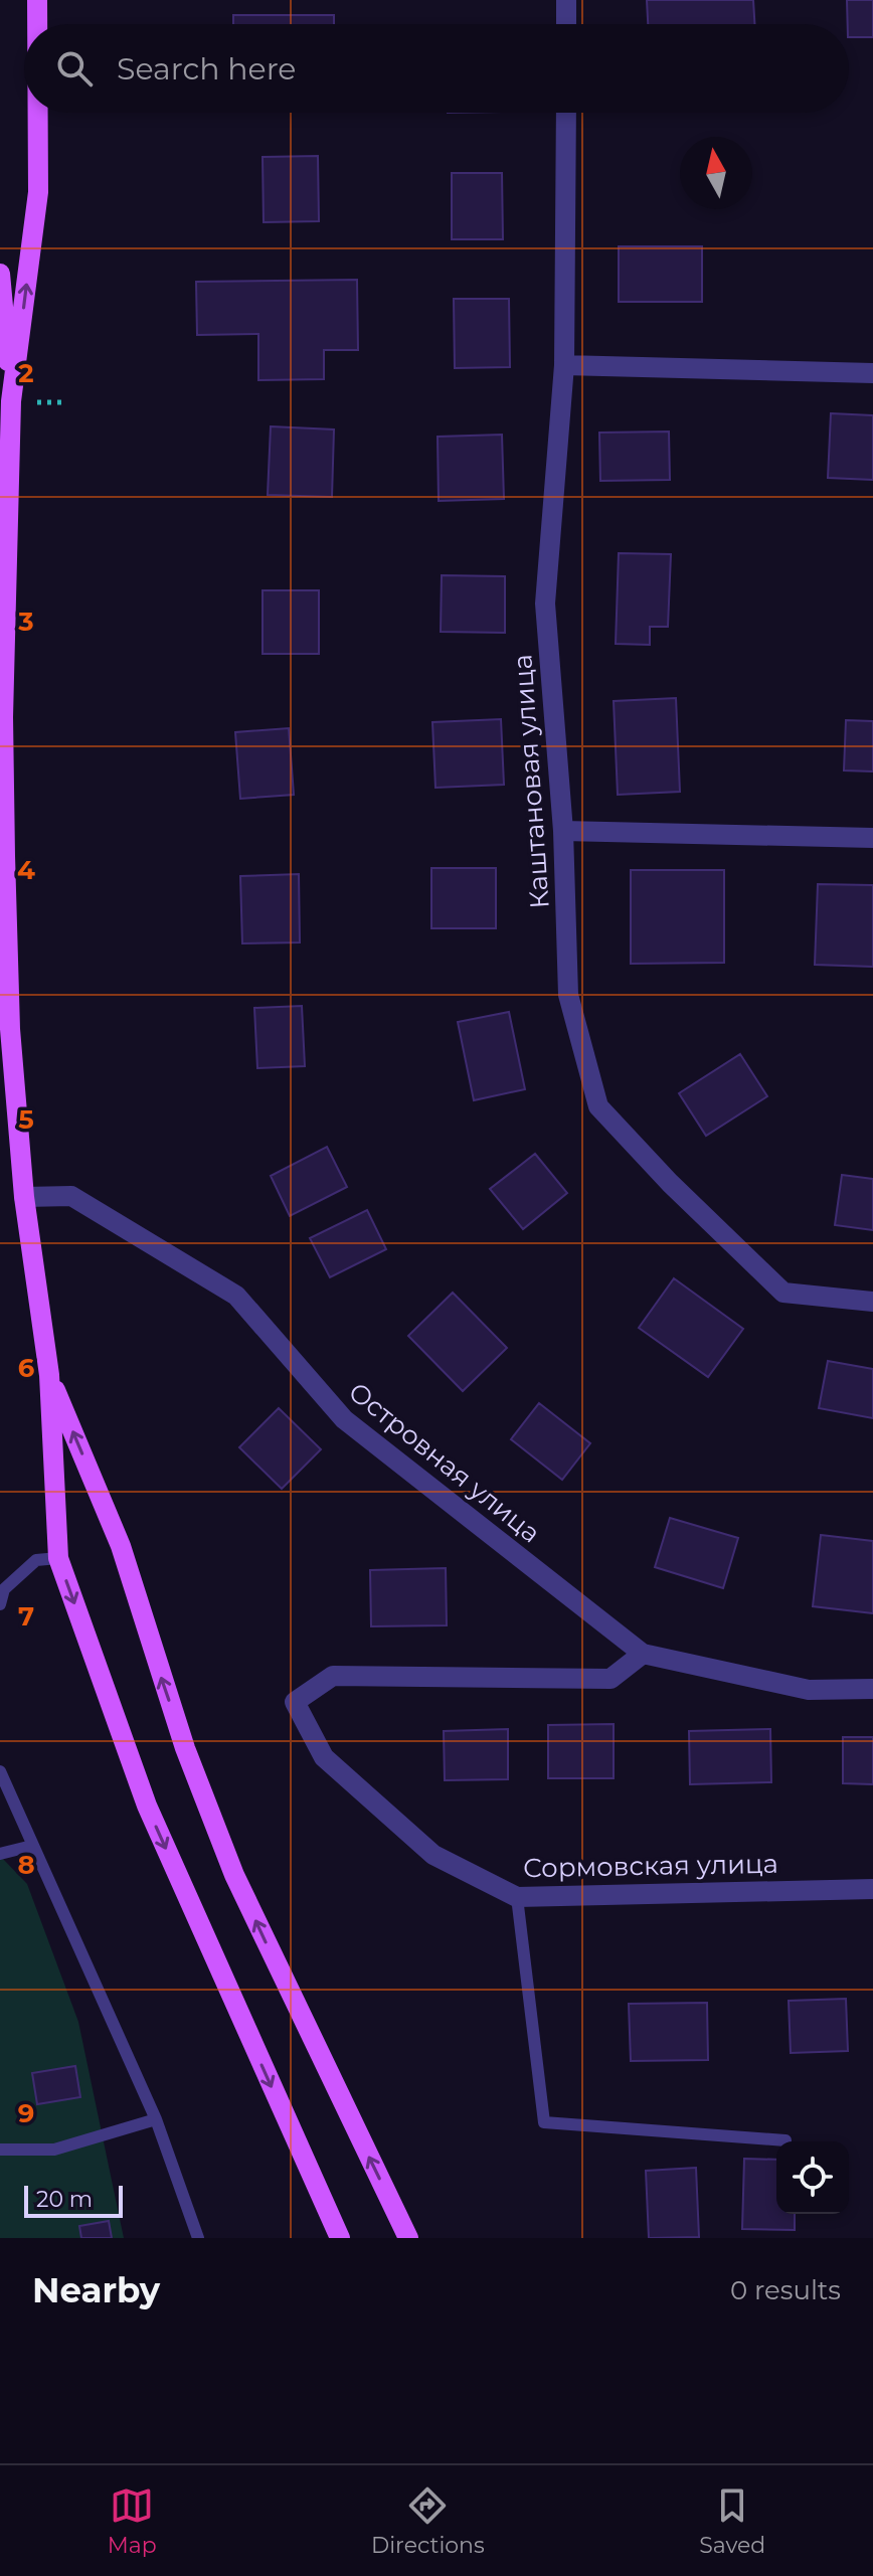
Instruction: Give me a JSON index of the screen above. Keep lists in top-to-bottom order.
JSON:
{
  "streets": {
    "street": ["Каштановая улица", "Островная улица", "Сормовская улица"]
  },
  "crossings": [
    ["Островная улица", "Сормовская улица"]
  ],
  "scale_bar": "20 m",
  "north": "top",
  "page": {
    "search": "Search here",
    "scale": "20 m",
    "heading": ["Nearby", "0 results"],
    "nav": ["Map", "Directions", "Saved"]
  },
  "grid": {
    "rows": [
      "2",
      "3",
      "4",
      "5",
      "6",
      "7",
      "8",
      "9"
    ]
  }
}
